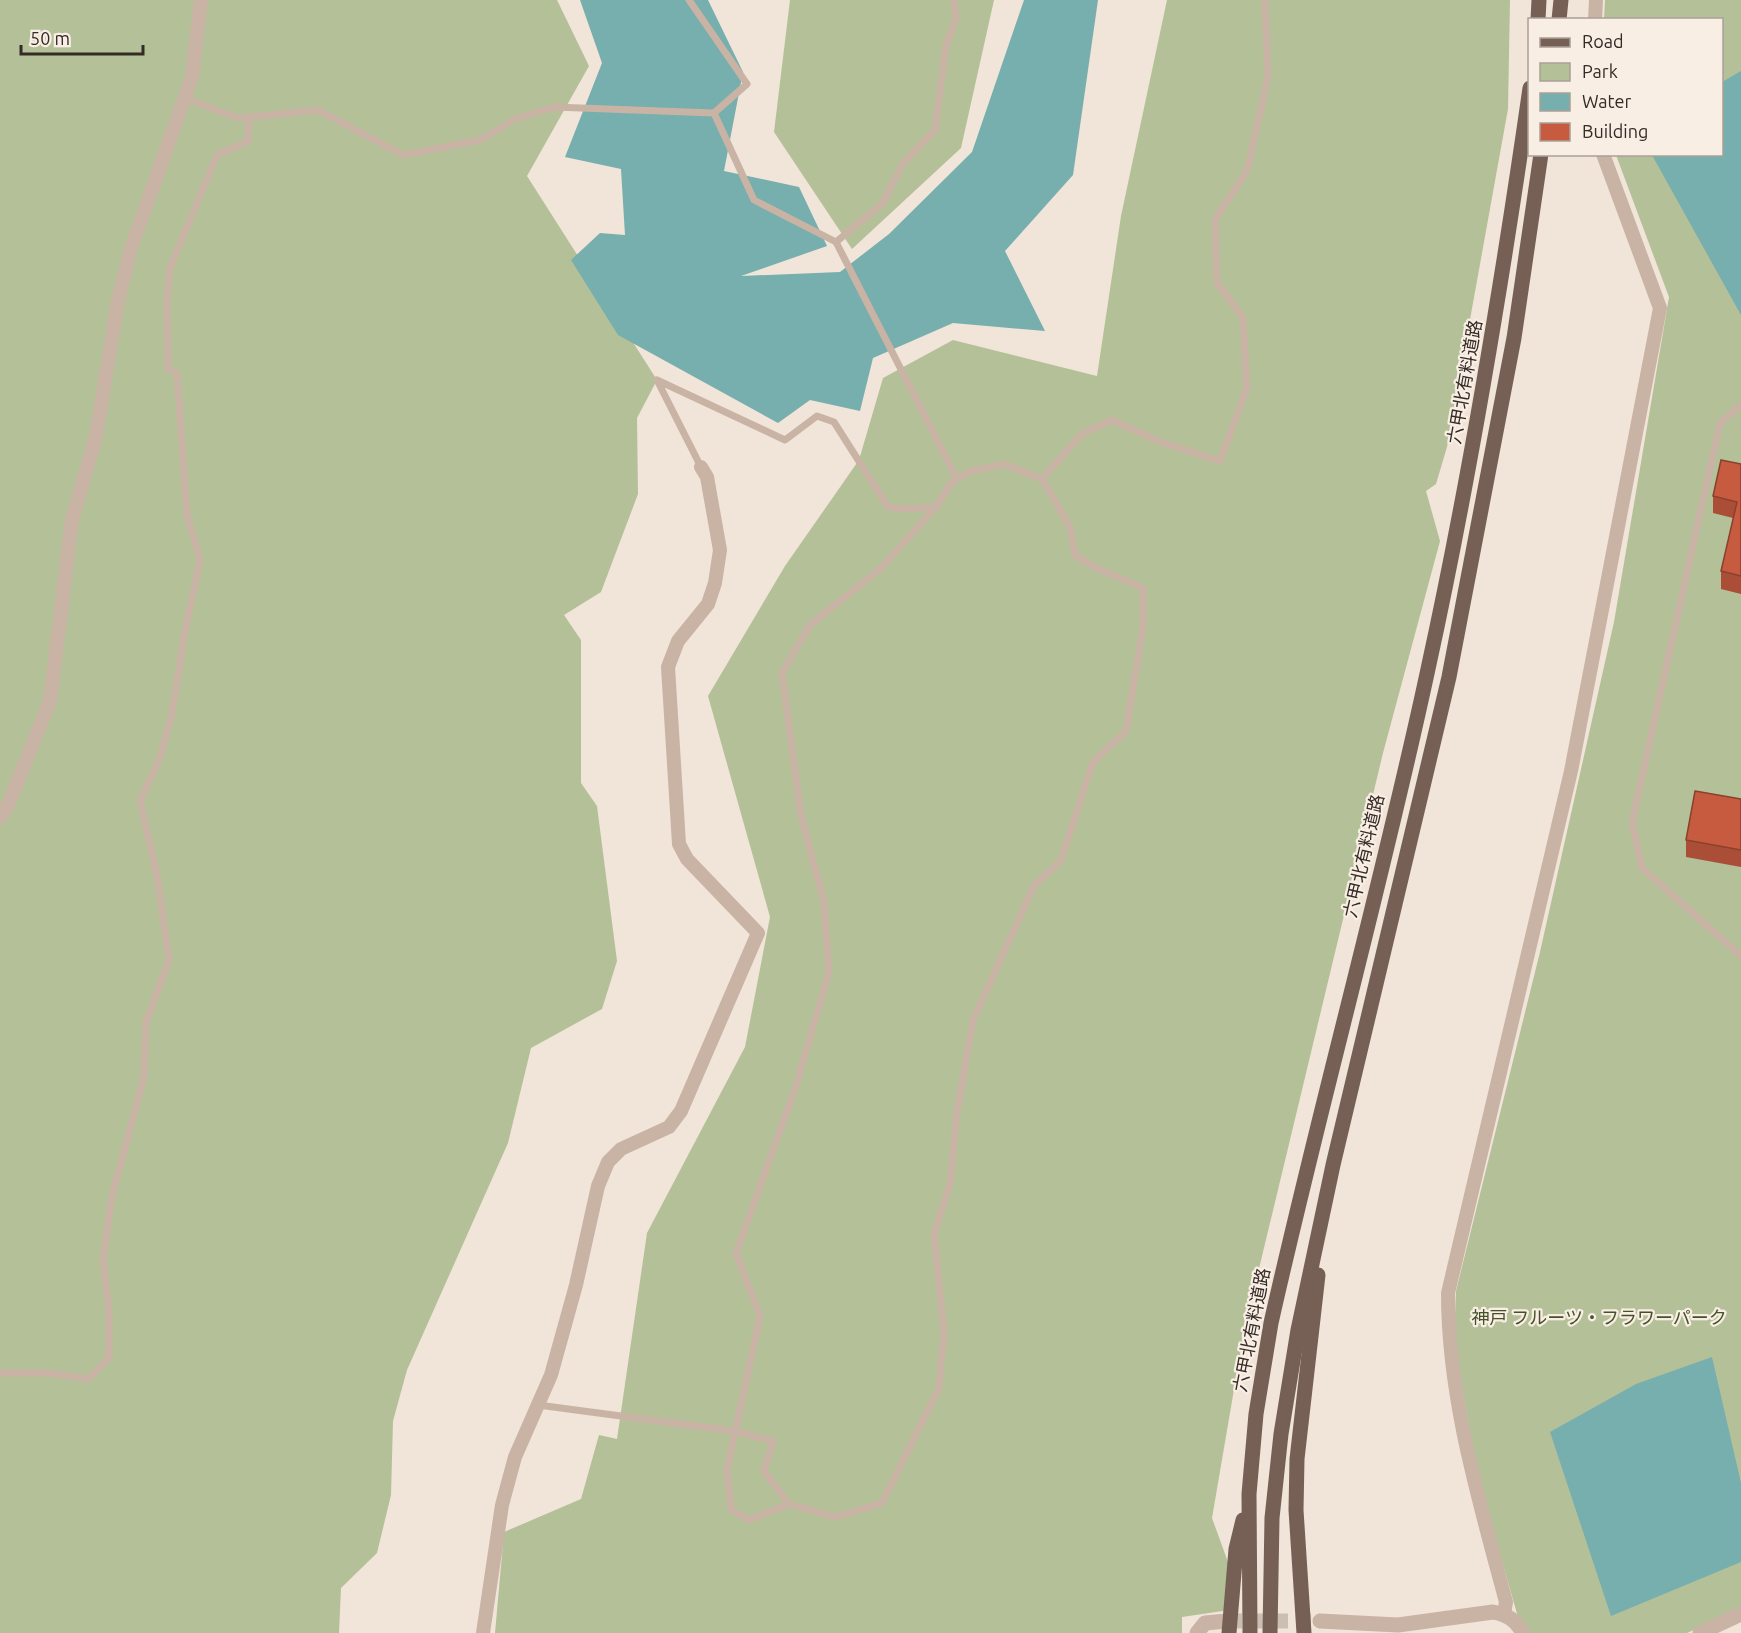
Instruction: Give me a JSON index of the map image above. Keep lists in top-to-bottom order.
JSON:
{
  "streets": {
    "main road": ["六甲北有料道路"]
  },
  "parks": ["神戸 フルーツ・フラワーパーク"],
  "legend": [
    "Road",
    "Park",
    "Water",
    "Building"
  ],
  "scale_bar": "50 m"
}
